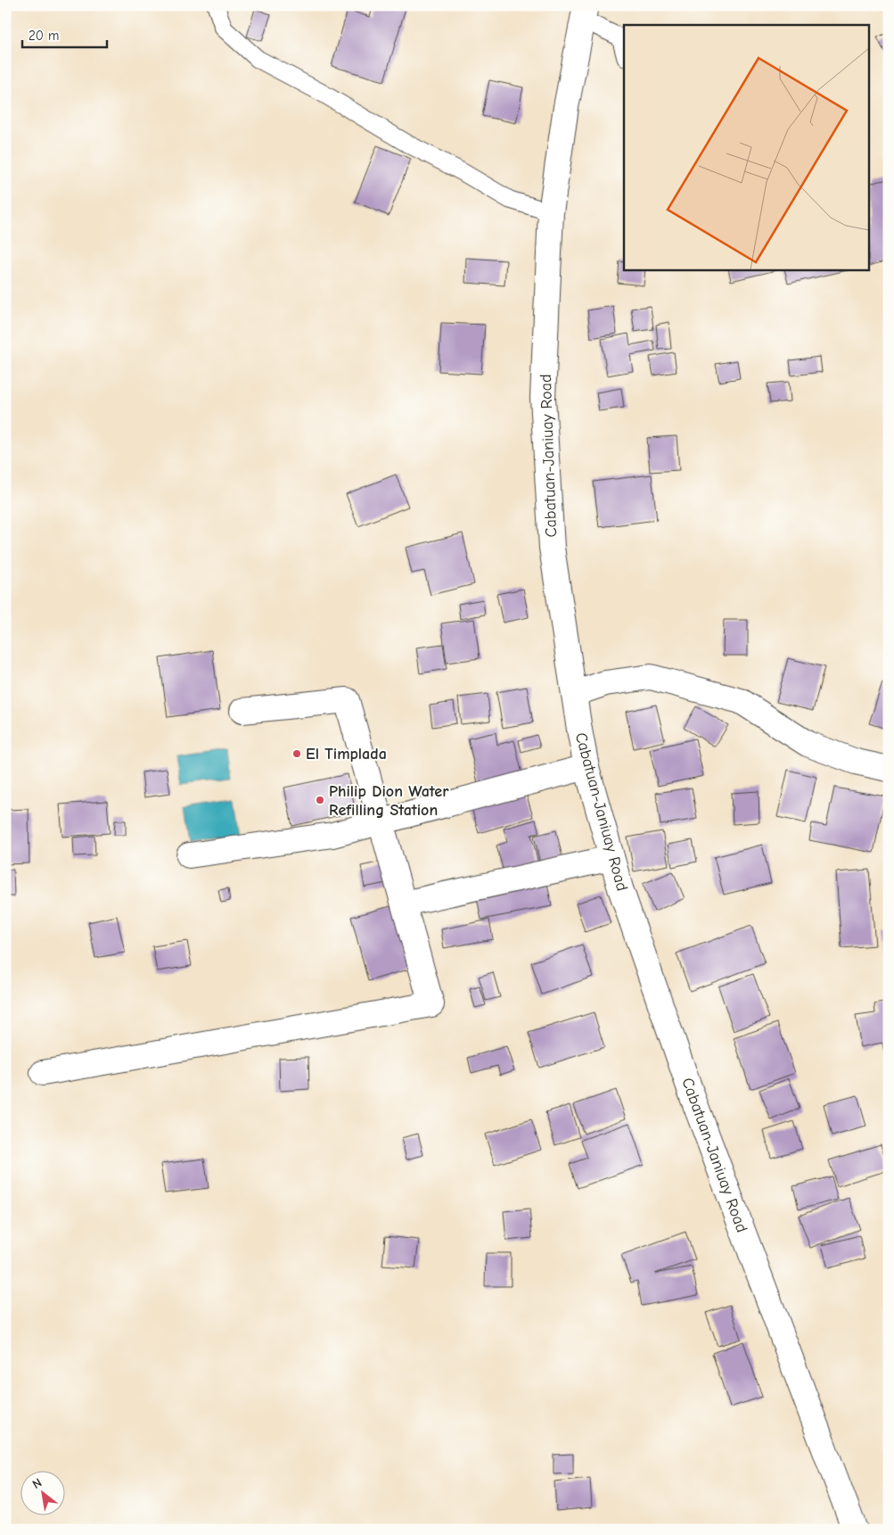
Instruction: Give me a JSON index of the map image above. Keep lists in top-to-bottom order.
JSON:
{
  "streets": {
    "street": ["Cabatuan-Janiuay Road"]
  },
  "places": ["El Timplada", "Philip Dion Water Refilling Station"],
  "scale_bar": "20 m",
  "north": "top left"
}
